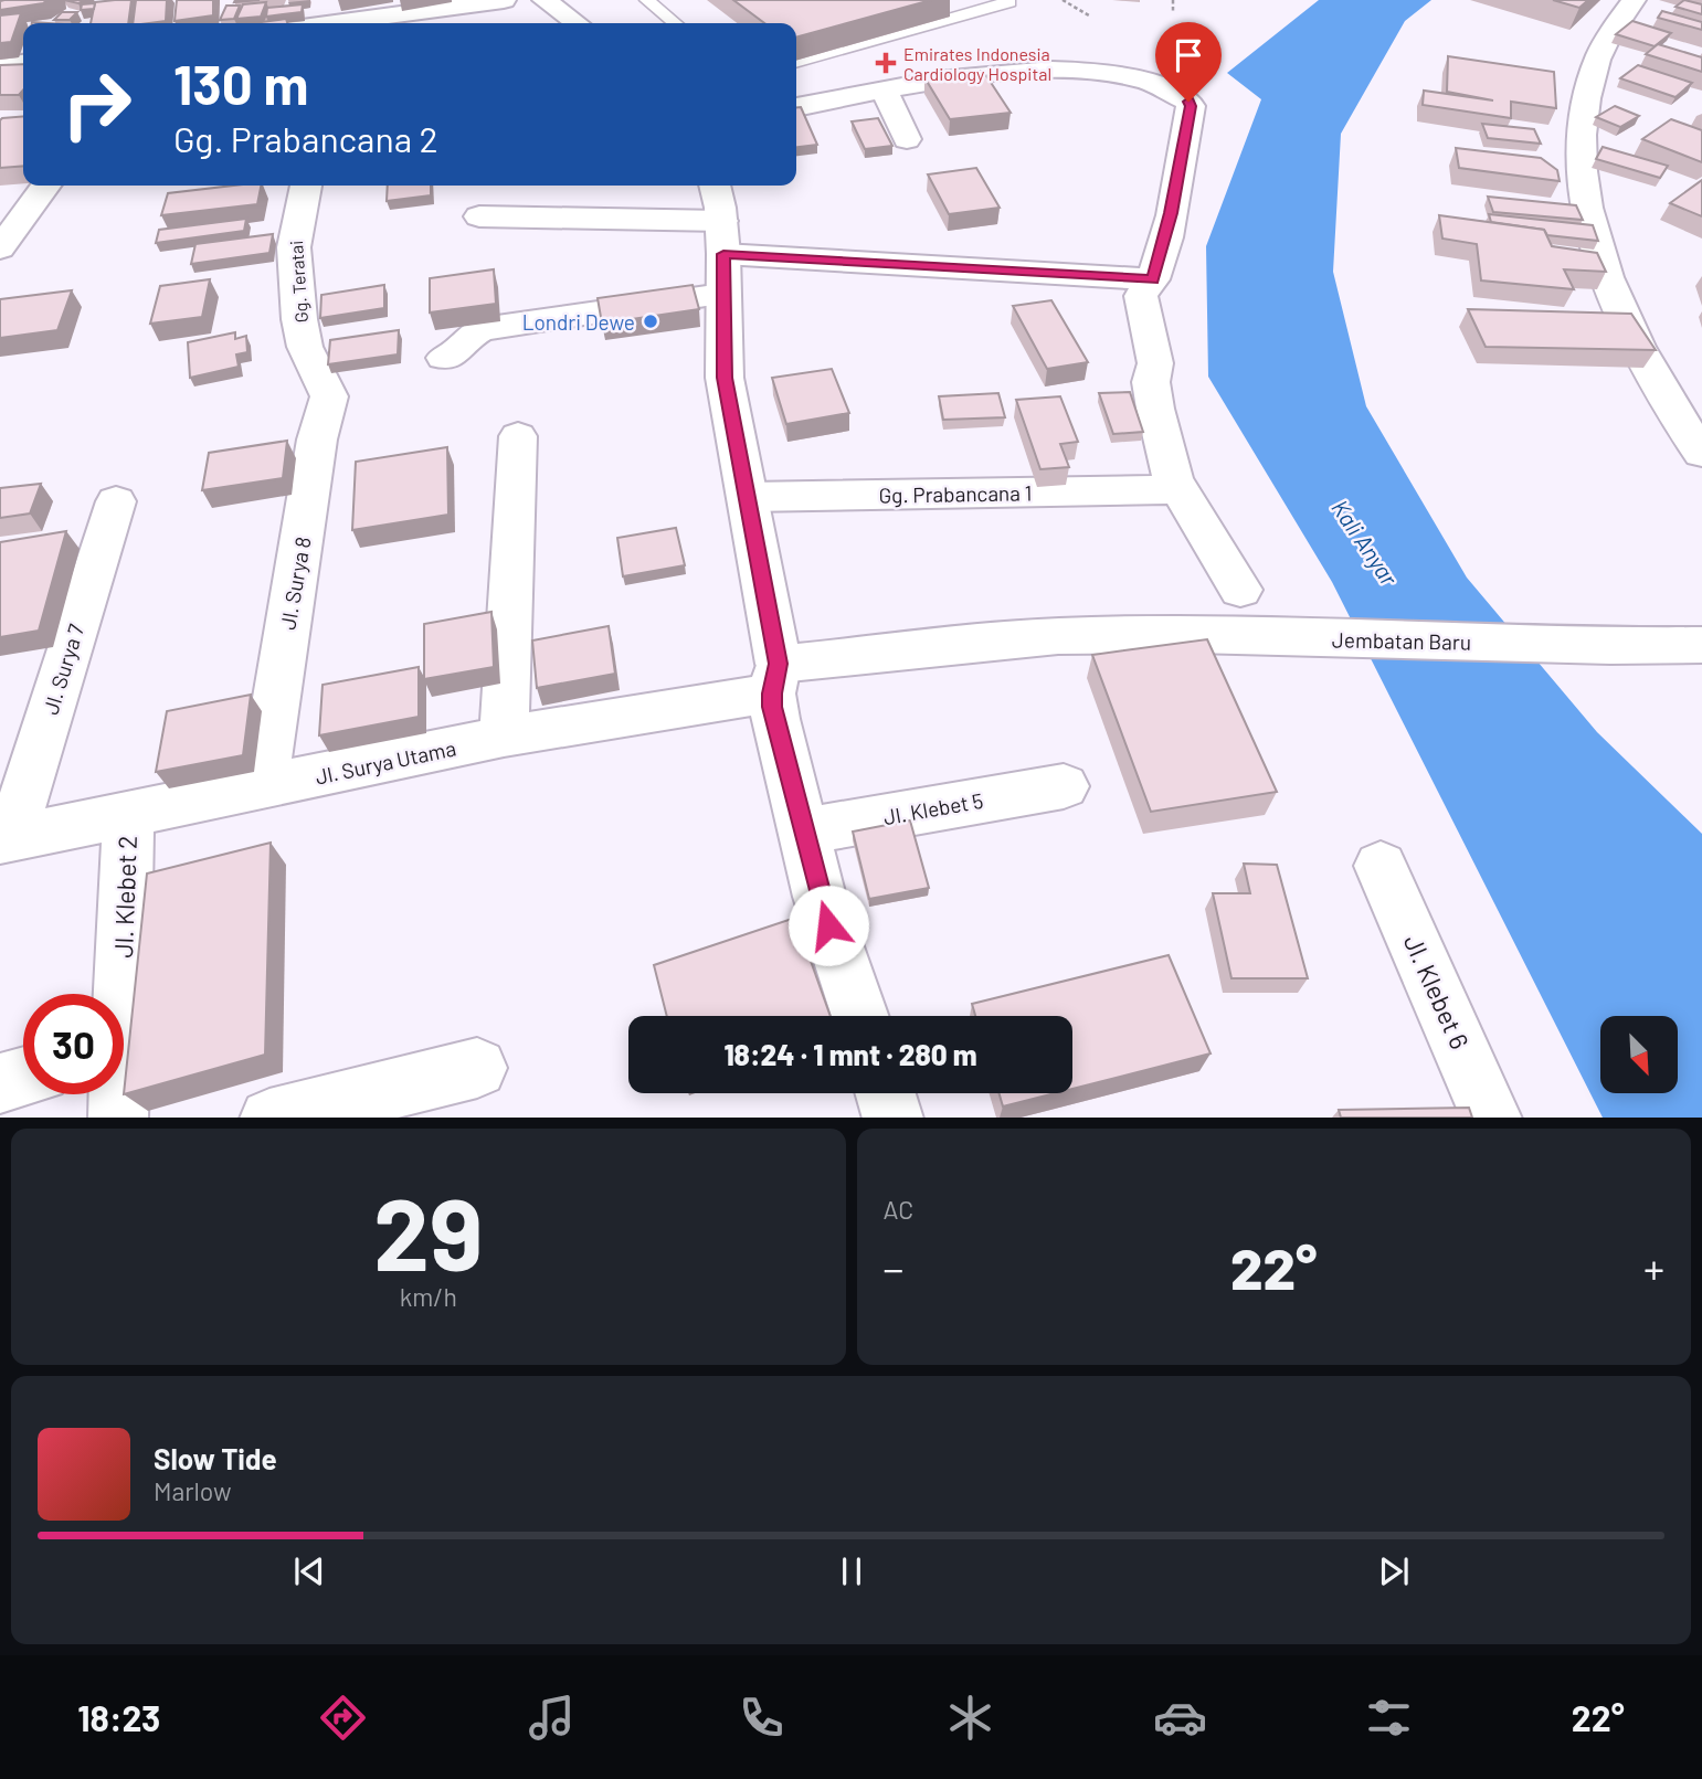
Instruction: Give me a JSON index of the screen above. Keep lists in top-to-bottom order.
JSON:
{
  "streets": {
    "street": [
      "Gg. Teratai",
      "Gg. Prabancana 1",
      "Jl. Surya 8",
      "Jembatan Baru",
      "Jl. Surya 7",
      "Jl. Surya Utama",
      "Jl. Klebet 5",
      "Jl. Klebet 2",
      "Jl. Klebet 6"
    ]
  },
  "crossings": [
    ["Gg. Teratai", "Jl. Surya 8"],
    ["Jl. Surya 8", "Jl. Surya Utama"],
    ["Jembatan Baru", "Jl. Surya Utama"],
    ["Jl. Surya 7", "Jl. Surya Utama"],
    ["Jl. Surya Utama", "Jl. Klebet 2"]
  ],
  "water": ["Kali Anyar"],
  "places": {
    "health": ["Emirates Indonesia Cardiology Hospital"],
    "other": ["Londri Dewe"]
  },
  "north": "bottom right",
  "page": {
    "turn": ["130 m", "Gg. Prabancana 2"],
    "limit": "30",
    "trip": "18:24 · 1 mnt · 280 m",
    "tile": [
      ["29", "km/h"],
      "AC"
    ],
    "heat": ["−", "22°", "+"],
    "song": ["Slow Tide", "Marlow"],
    "tabs": ["18:23", "22°"]
  }
}
